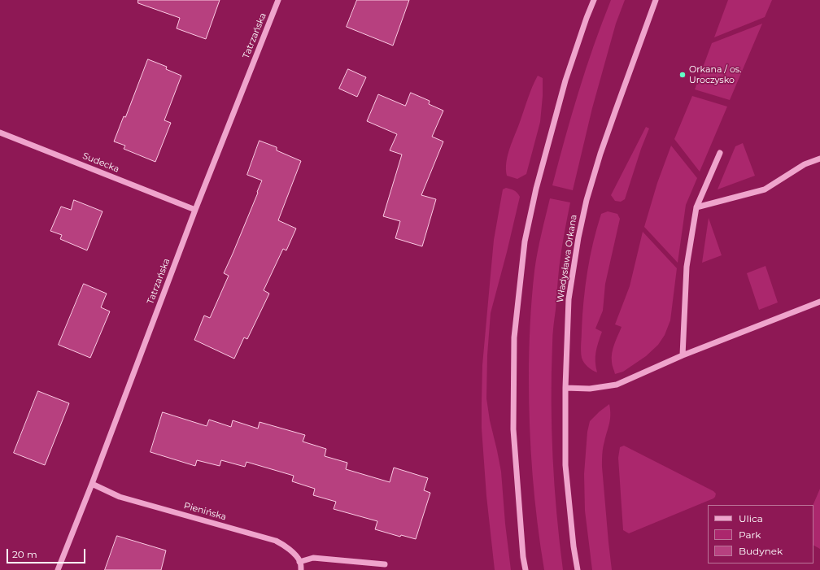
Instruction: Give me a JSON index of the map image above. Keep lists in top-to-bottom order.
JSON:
{
  "streets": {
    "street": [
      "Tatrzańska",
      "Sudecka",
      "Władysława Orkana",
      "Pienińska"
    ]
  },
  "crossings": [
    ["Tatrzańska", "Sudecka"],
    ["Tatrzańska", "Pienińska"]
  ],
  "places": ["Orkana / os. Uroczysko"],
  "legend": ["Ulica", "Park", "Budynek"],
  "scale_bar": "20 m"
}
